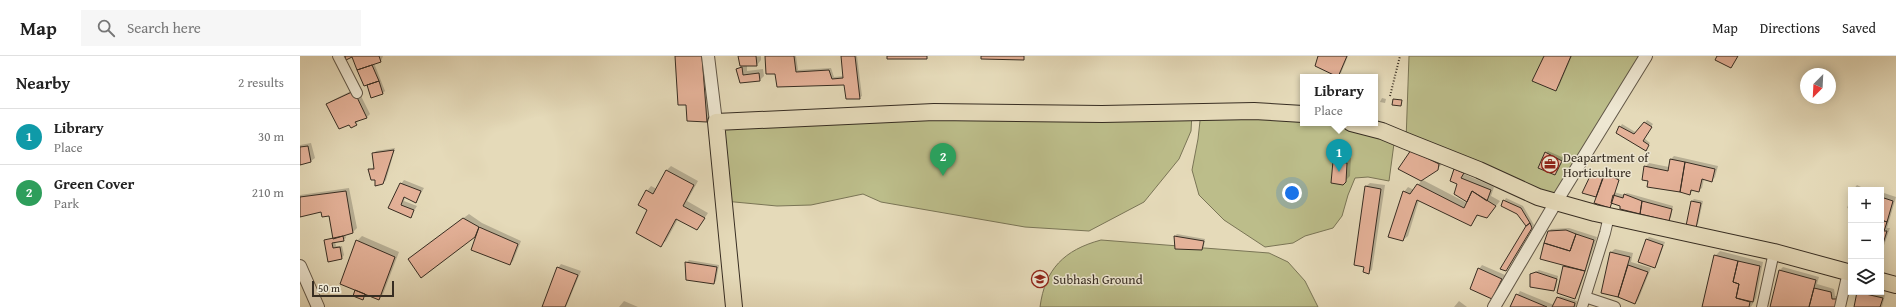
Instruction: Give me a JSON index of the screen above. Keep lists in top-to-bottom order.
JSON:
{
  "places": {
    "office": ["Deapartment of Horticulture"],
    "school or university": ["Subhash Ground"]
  },
  "scale_bar": "50 m",
  "north": "bottom left",
  "page": {
    "header": "Map",
    "search": "Search here",
    "nav": ["Map", "Directions", "Saved"],
    "heading": ["Nearby", "2 results"],
    "popup": ["Library", "Place"],
    "list": [
      {
        "mark": "1",
        "name": "Library",
        "note": "Place",
        "value": "30 m"
      },
      {
        "mark": "2",
        "name": "Green Cover",
        "note": "Park",
        "value": "210 m"
      }
    ],
    "pins": ["1", "2"],
    "map_buttons": ["+", "−"],
    "scale": "50 m"
  }
}
